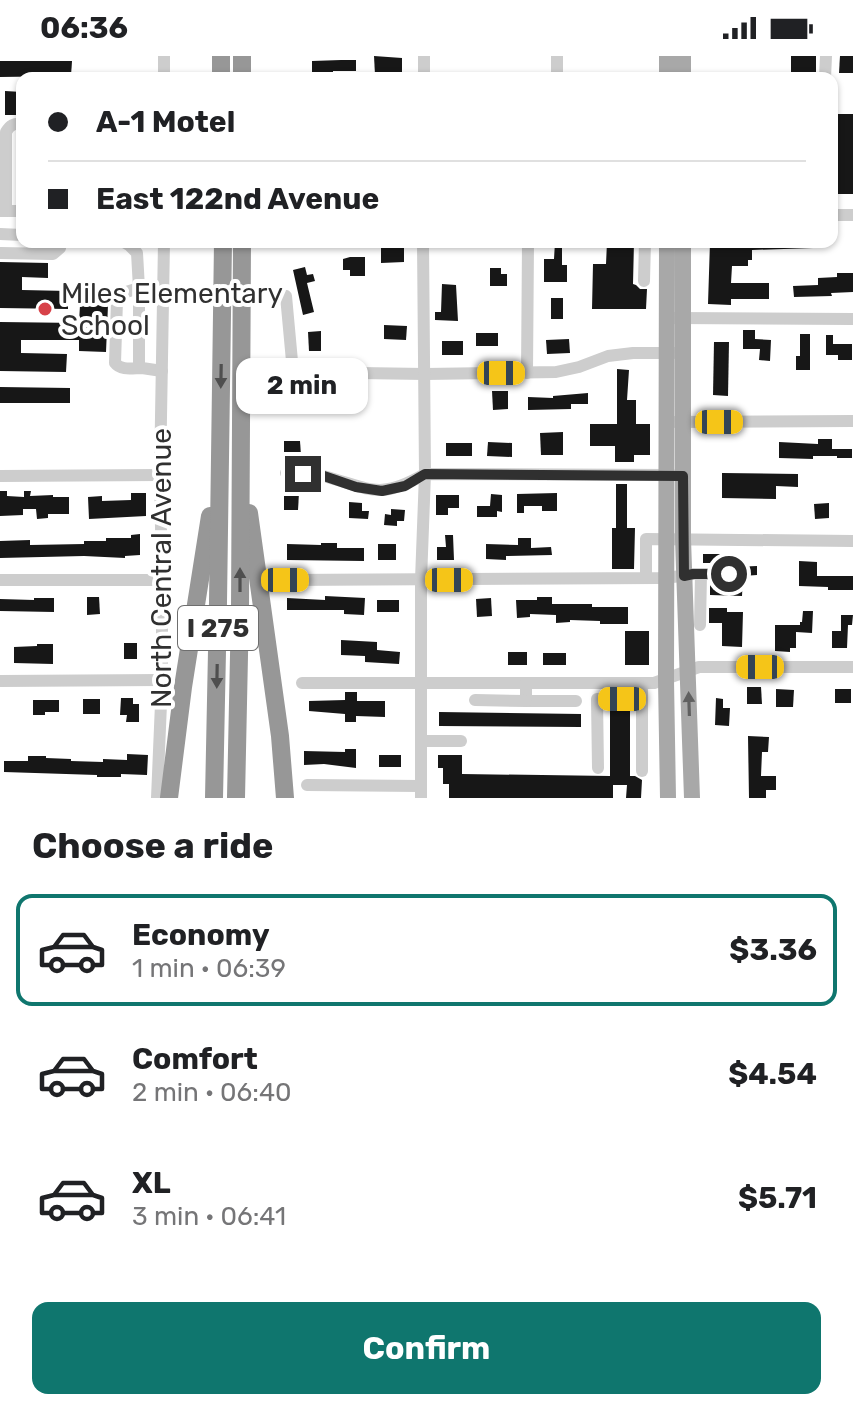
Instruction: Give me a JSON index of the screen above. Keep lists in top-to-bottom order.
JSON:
{
  "streets": {
    "highway": ["I 275"],
    "street": ["North Central Avenue"]
  },
  "places": ["Miles Elementary School"],
  "page": {
    "status": "06:36",
    "banner": ["A-1 Motel", "East 122nd Avenue"],
    "bubble": "2 min",
    "heading": "Choose a ride",
    "list": [
      {
        "name": "Economy",
        "note": "1 min · 06:39",
        "value": "$3.36"
      },
      {
        "name": "Comfort",
        "note": "2 min · 06:40",
        "value": "$4.54"
      },
      {
        "name": "XL",
        "note": "3 min · 06:41",
        "value": "$5.71"
      }
    ],
    "buttons": "Confirm"
  }
}
